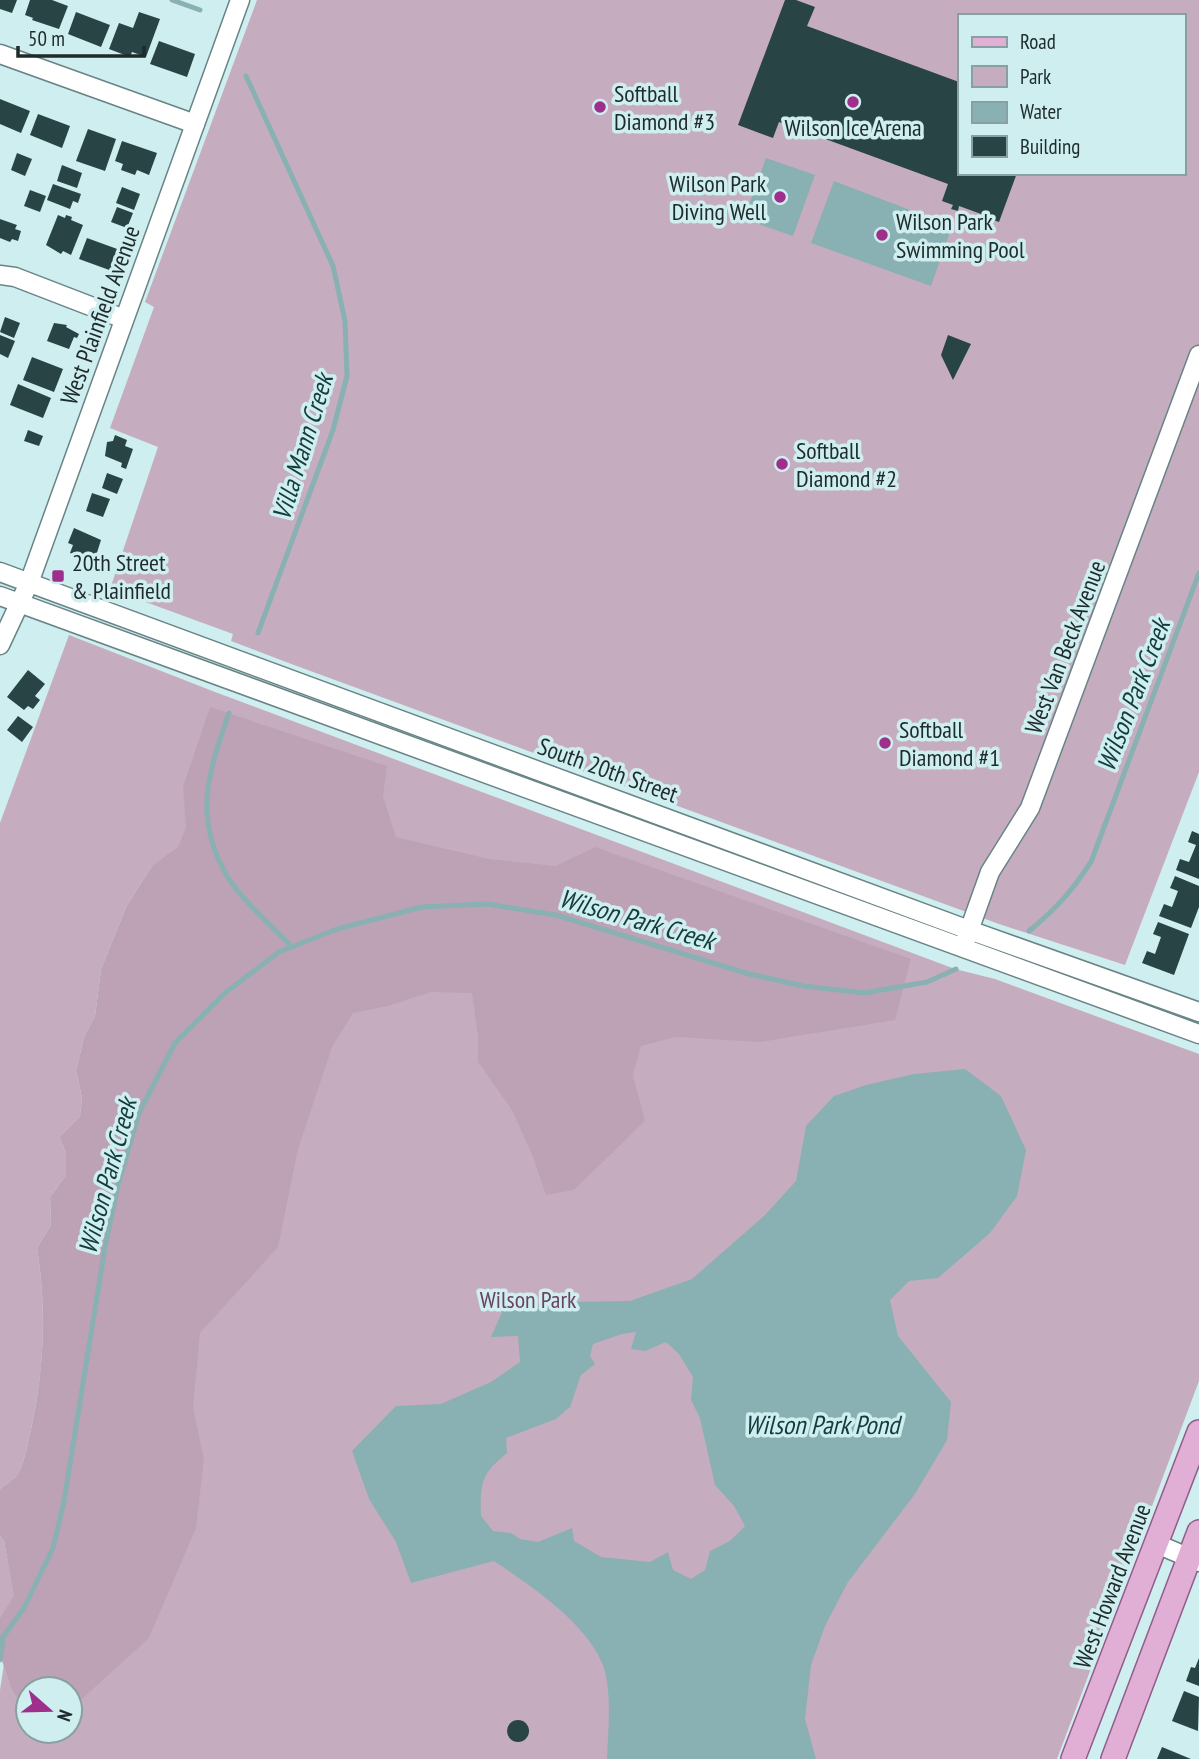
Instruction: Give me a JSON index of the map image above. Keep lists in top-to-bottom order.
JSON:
{
  "streets": {
    "main road": ["West Howard Avenue"],
    "street": ["West Plainfield Avenue", "West Van Beck Avenue", "South 20th Street"]
  },
  "crossings": [
    ["West Plainfield Avenue", "South 20th Street"],
    ["West Van Beck Avenue", "South 20th Street"]
  ],
  "water": ["Villa Mann Creek", "Wilson Park Creek", "Wilson Park Pond"],
  "parks": ["Wilson Park"],
  "places": {
    "other": [
      "Wilson Ice Arena",
      "Softball Diamond #3",
      "Wilson Park Diving Well",
      "Wilson Park Swimming Pool",
      "Softball Diamond #2",
      "Softball Diamond #1"
    ],
    "transit": ["20th Street & Plainfield"]
  },
  "legend": [
    "Road",
    "Park",
    "Water",
    "Building"
  ],
  "scale_bar": "50 m",
  "north": "right"
}
